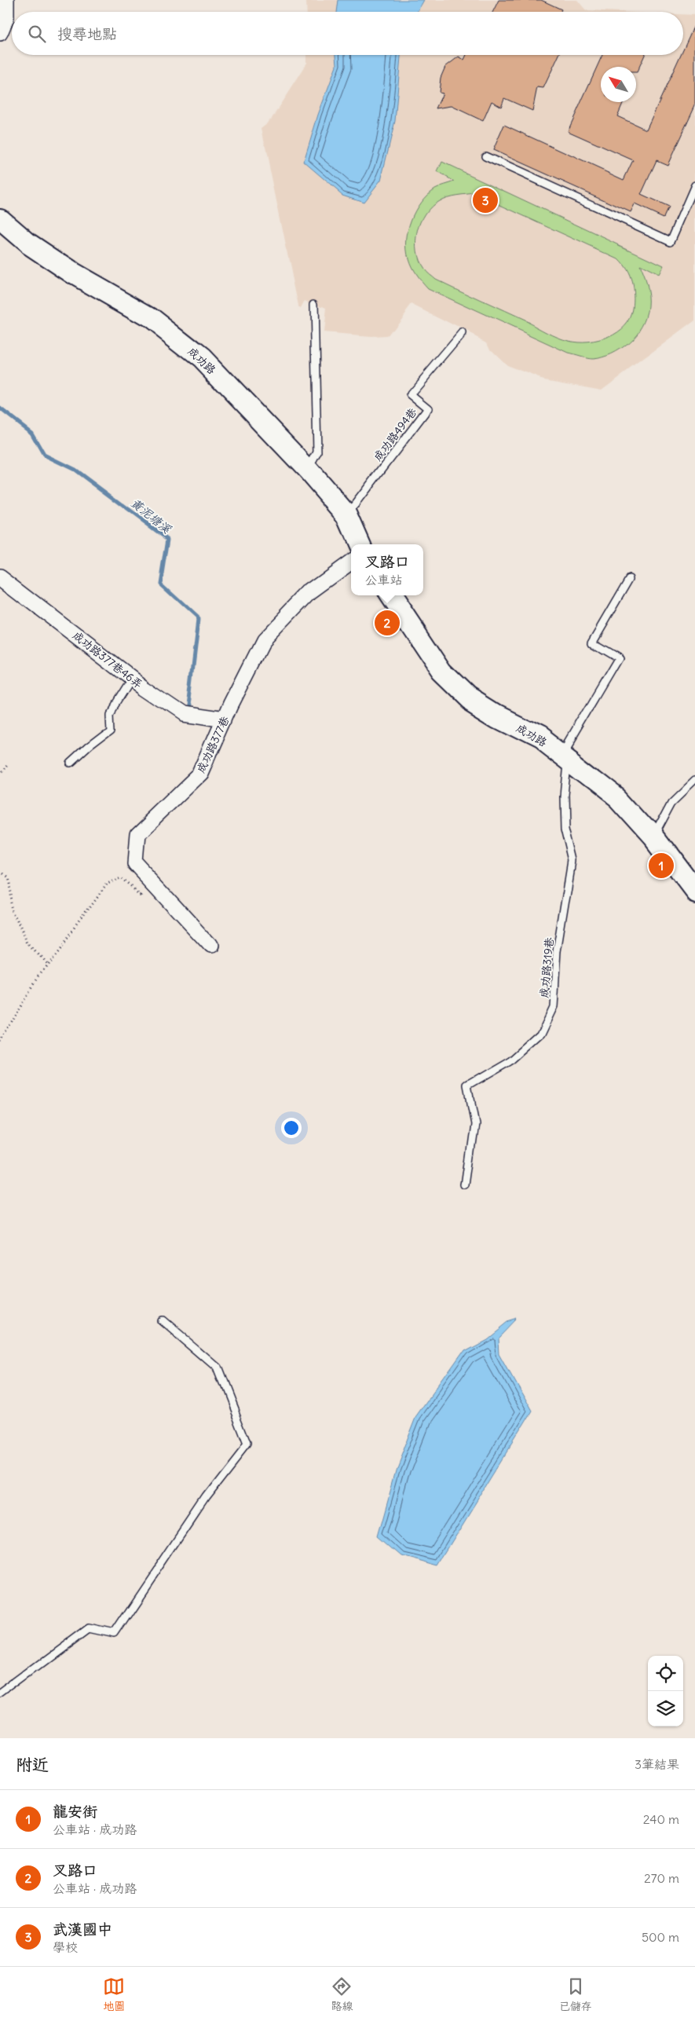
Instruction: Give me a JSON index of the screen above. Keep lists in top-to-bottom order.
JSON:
{
  "streets": {
    "street": ["成功路", "成功路377巷46弄", "成功路377巷"],
    "lane": ["成功路494巷", "成功路319巷"]
  },
  "crossings": [
    ["成功路", "成功路494巷"],
    ["成功路", "成功路319巷"],
    ["成功路377巷46弄", "成功路377巷"]
  ],
  "water": ["黃泥塘溪"],
  "north": "top left",
  "page": {
    "search": "搜尋地點",
    "pins": ["3", "2", "1"],
    "popup": ["叉路口", "公車站"],
    "heading": ["附近", "3筆結果"],
    "list": [
      {
        "mark": "1",
        "name": "龍安街",
        "note": "公車站 · 成功路",
        "value": "240 m"
      },
      {
        "mark": "2",
        "name": "叉路口",
        "note": "公車站 · 成功路",
        "value": "270 m"
      },
      {
        "mark": "3",
        "name": "武漢國中",
        "note": "學校",
        "value": "500 m"
      }
    ],
    "nav": ["地圖", "路線", "已儲存"]
  }
}
